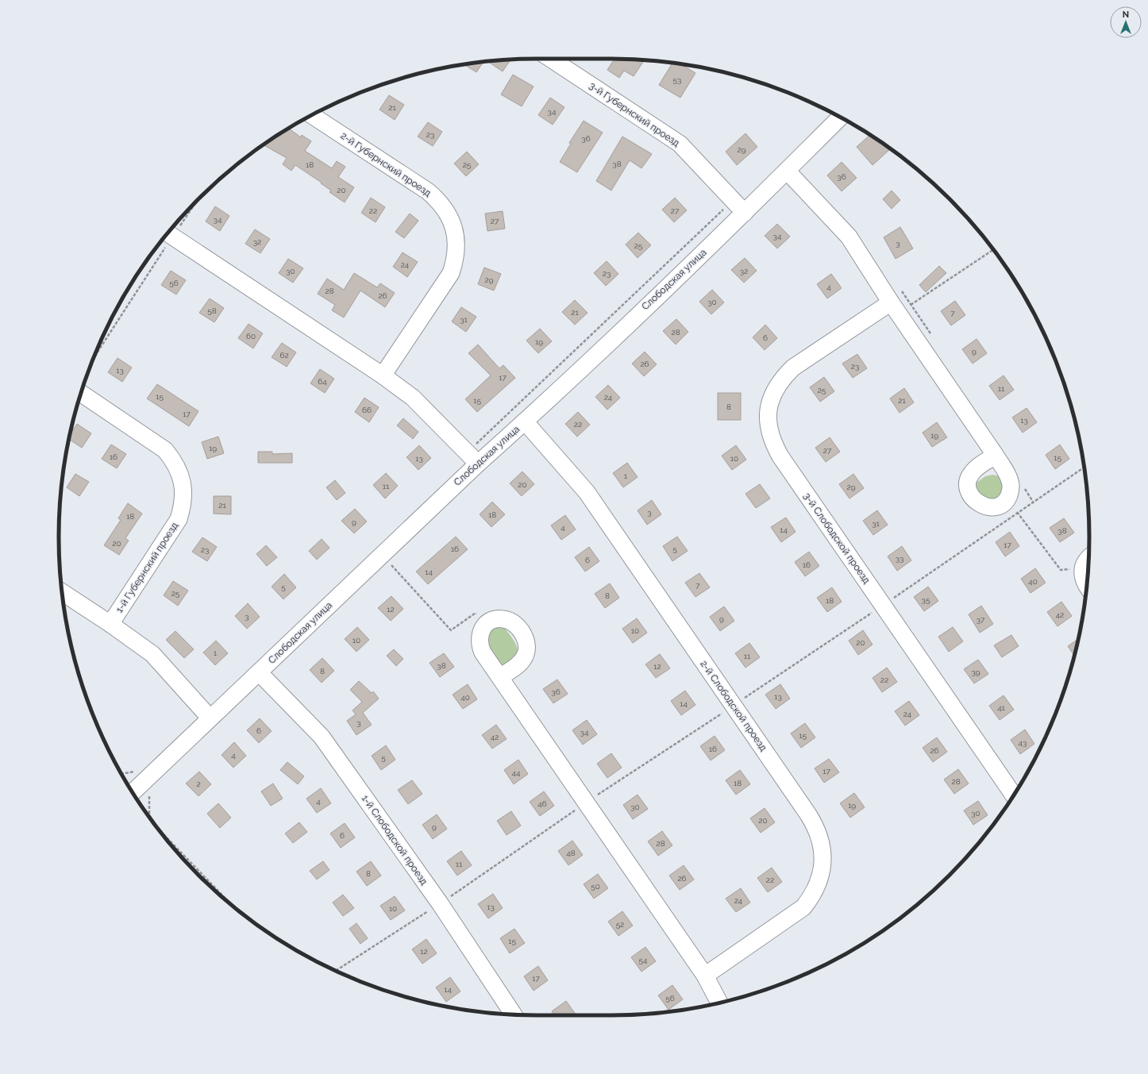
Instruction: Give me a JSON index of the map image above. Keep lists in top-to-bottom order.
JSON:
{
  "streets": {
    "street": [
      "3-й Губернский проезд",
      "2-й Губернский проезд",
      "Слободская улица",
      "3-й Слободской проезд",
      "1-й Губернский проезд",
      "2-й Слободской проезд",
      "1-й Слободской проезд"
    ]
  },
  "crossings": [
    ["3-й Губернский проезд", "Слободская улица"],
    ["Слободская улица", "2-й Слободской проезд"],
    ["Слободская улица", "1-й Слободской проезд"]
  ],
  "house_numbers": [
    "53",
    "21",
    "34",
    "23",
    "36",
    "29",
    "38",
    "18",
    "25",
    "36",
    "20",
    "22",
    "27",
    "34",
    "27",
    "34",
    "32",
    "3",
    "25",
    "24",
    "30",
    "32",
    "23",
    "29",
    "56",
    "4",
    "28",
    "26",
    "30",
    "58",
    "21",
    "7",
    "31",
    "28",
    "60",
    "6",
    "19",
    "9",
    "62",
    "26",
    "23",
    "13",
    "17",
    "64",
    "11",
    "25",
    "15",
    "24",
    "15",
    "21",
    "8",
    "66",
    "17",
    "13",
    "22",
    "19",
    "19",
    "27",
    "16",
    "15",
    "13",
    "10",
    "1",
    "20",
    "11",
    "29",
    "21",
    "3",
    "18",
    "18",
    "9",
    "31",
    "4",
    "14",
    "38",
    "20",
    "17",
    "16",
    "5",
    "23",
    "33",
    "6",
    "16",
    "14",
    "40",
    "7",
    "5",
    "25",
    "8",
    "35",
    "18",
    "12",
    "42",
    "3",
    "9",
    "37",
    "10",
    "10",
    "20",
    "1",
    "11",
    "38",
    "12",
    "8",
    "39",
    "22",
    "36",
    "13",
    "40",
    "14",
    "41",
    "24",
    "3",
    "6",
    "34",
    "15",
    "42",
    "43",
    "16",
    "26",
    "4",
    "5",
    "17",
    "44",
    "28",
    "18",
    "2",
    "4",
    "46",
    "19",
    "30",
    "30",
    "20",
    "9",
    "6",
    "28",
    "48",
    "11",
    "8",
    "26",
    "22",
    "50",
    "24",
    "13",
    "10",
    "52",
    "15",
    "12",
    "54",
    "17",
    "14",
    "56"
  ],
  "north": "top"
}
